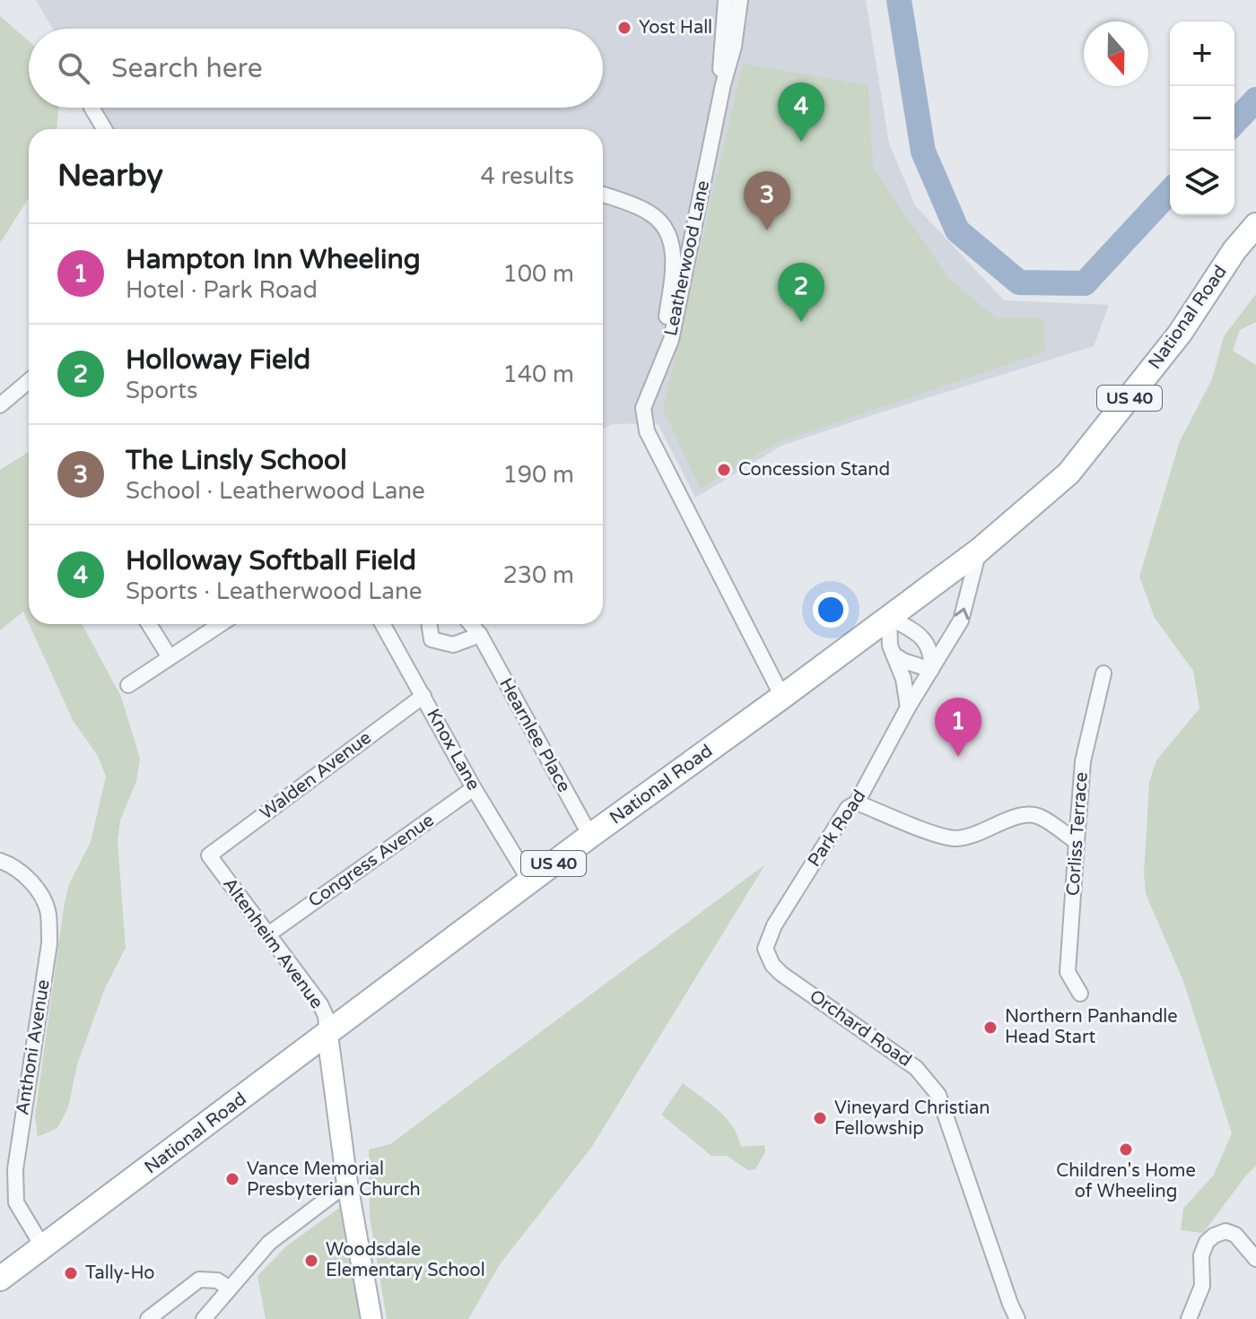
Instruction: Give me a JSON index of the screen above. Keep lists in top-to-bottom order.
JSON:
{
  "streets": {
    "main road": ["National Road", "US 40"],
    "street": [
      "Leatherwood Lane",
      "Hearnlee Place",
      "Knox Lane",
      "Walden Avenue",
      "Park Road",
      "Corliss Terrace",
      "Congress Avenue",
      "Altenheim Avenue",
      "Orchard Road",
      "Anthoni Avenue"
    ]
  },
  "crossings": [
    ["Leatherwood Lane", "National Road"],
    ["National Road", "Hearnlee Place"],
    ["National Road", "Knox Lane"],
    ["National Road", "Park Road"],
    ["National Road", "Altenheim Avenue"],
    ["National Road", "Anthoni Avenue"],
    ["Knox Lane", "Walden Avenue"],
    ["Knox Lane", "Congress Avenue"],
    ["Walden Avenue", "Altenheim Avenue"],
    ["Park Road", "Orchard Road"],
    ["Congress Avenue", "Altenheim Avenue"]
  ],
  "places": [
    "Yost Hall",
    "Concession Stand",
    "Northern Panhandle Head Start",
    "Vineyard Christian Fellowship",
    "Children's Home of Wheeling",
    "Vance Memorial Presbyterian Church",
    "Woodsdale Elementary School",
    "Tally-Ho"
  ],
  "north": "bottom",
  "page": {
    "map_buttons": ["+", "−"],
    "search": "Search here",
    "pins": [
      "4",
      "3",
      "2",
      "1"
    ],
    "heading": ["Nearby", "4 results"],
    "list": [
      {
        "mark": "1",
        "name": "Hampton Inn Wheeling",
        "note": "Hotel · Park Road",
        "value": "100 m"
      },
      {
        "mark": "2",
        "name": "Holloway Field",
        "note": "Sports",
        "value": "140 m"
      },
      {
        "mark": "3",
        "name": "The Linsly School",
        "note": "School · Leatherwood Lane",
        "value": "190 m"
      },
      {
        "mark": "4",
        "name": "Holloway Softball Field",
        "note": "Sports · Leatherwood Lane",
        "value": "230 m"
      }
    ]
  }
}
